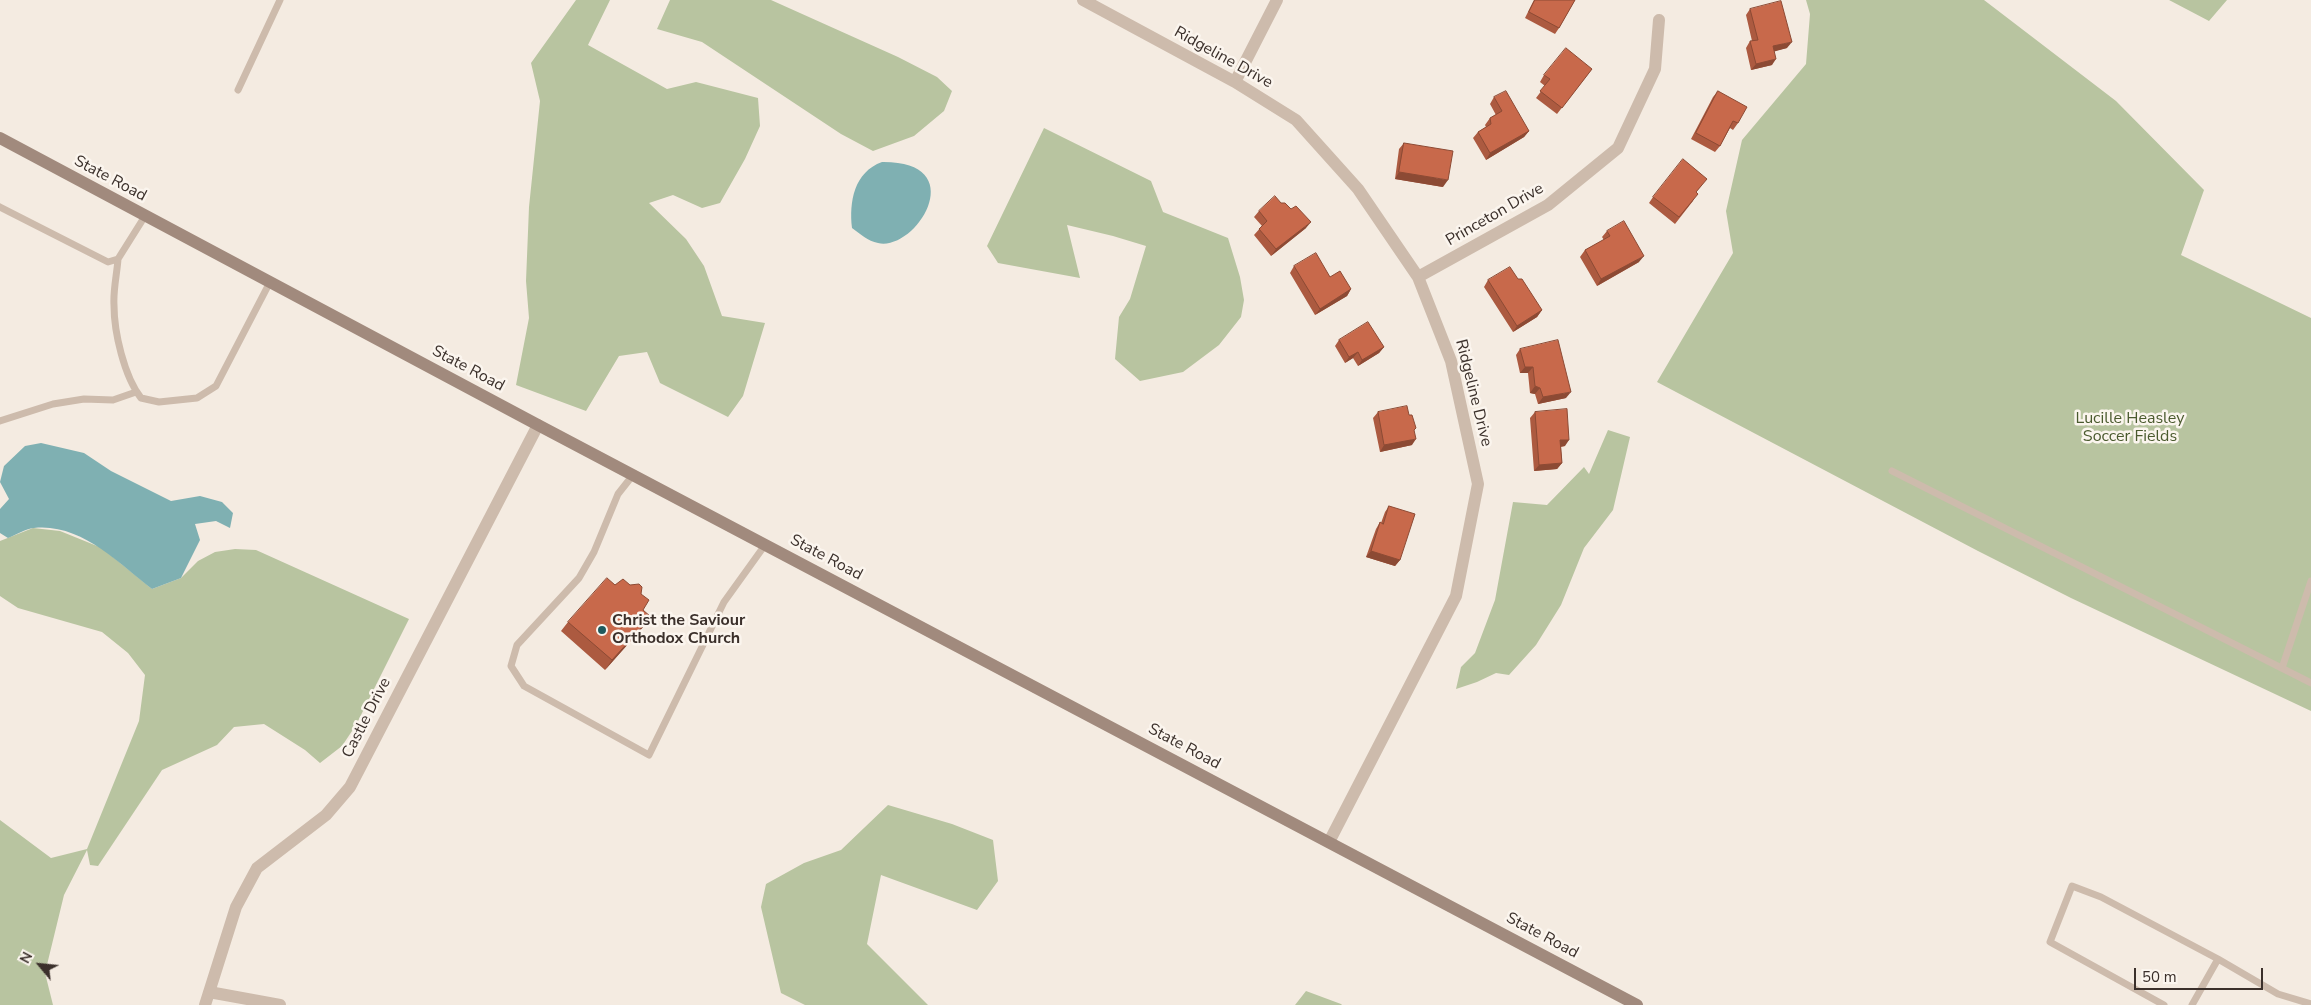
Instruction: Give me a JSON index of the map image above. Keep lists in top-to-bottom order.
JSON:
{
  "streets": {
    "main road": ["State Road"],
    "street": ["Ridgeline Drive", "Princeton Drive", "Castle Drive"]
  },
  "crossings": [
    ["Ridgeline Drive", "State Road"],
    ["Ridgeline Drive", "Princeton Drive"],
    ["State Road", "Castle Drive"]
  ],
  "parks": ["Lucille Heasley Soccer Fields"],
  "places": ["Christ the Saviour Orthodox Church"],
  "scale_bar": "50 m",
  "north": "top left"
}
